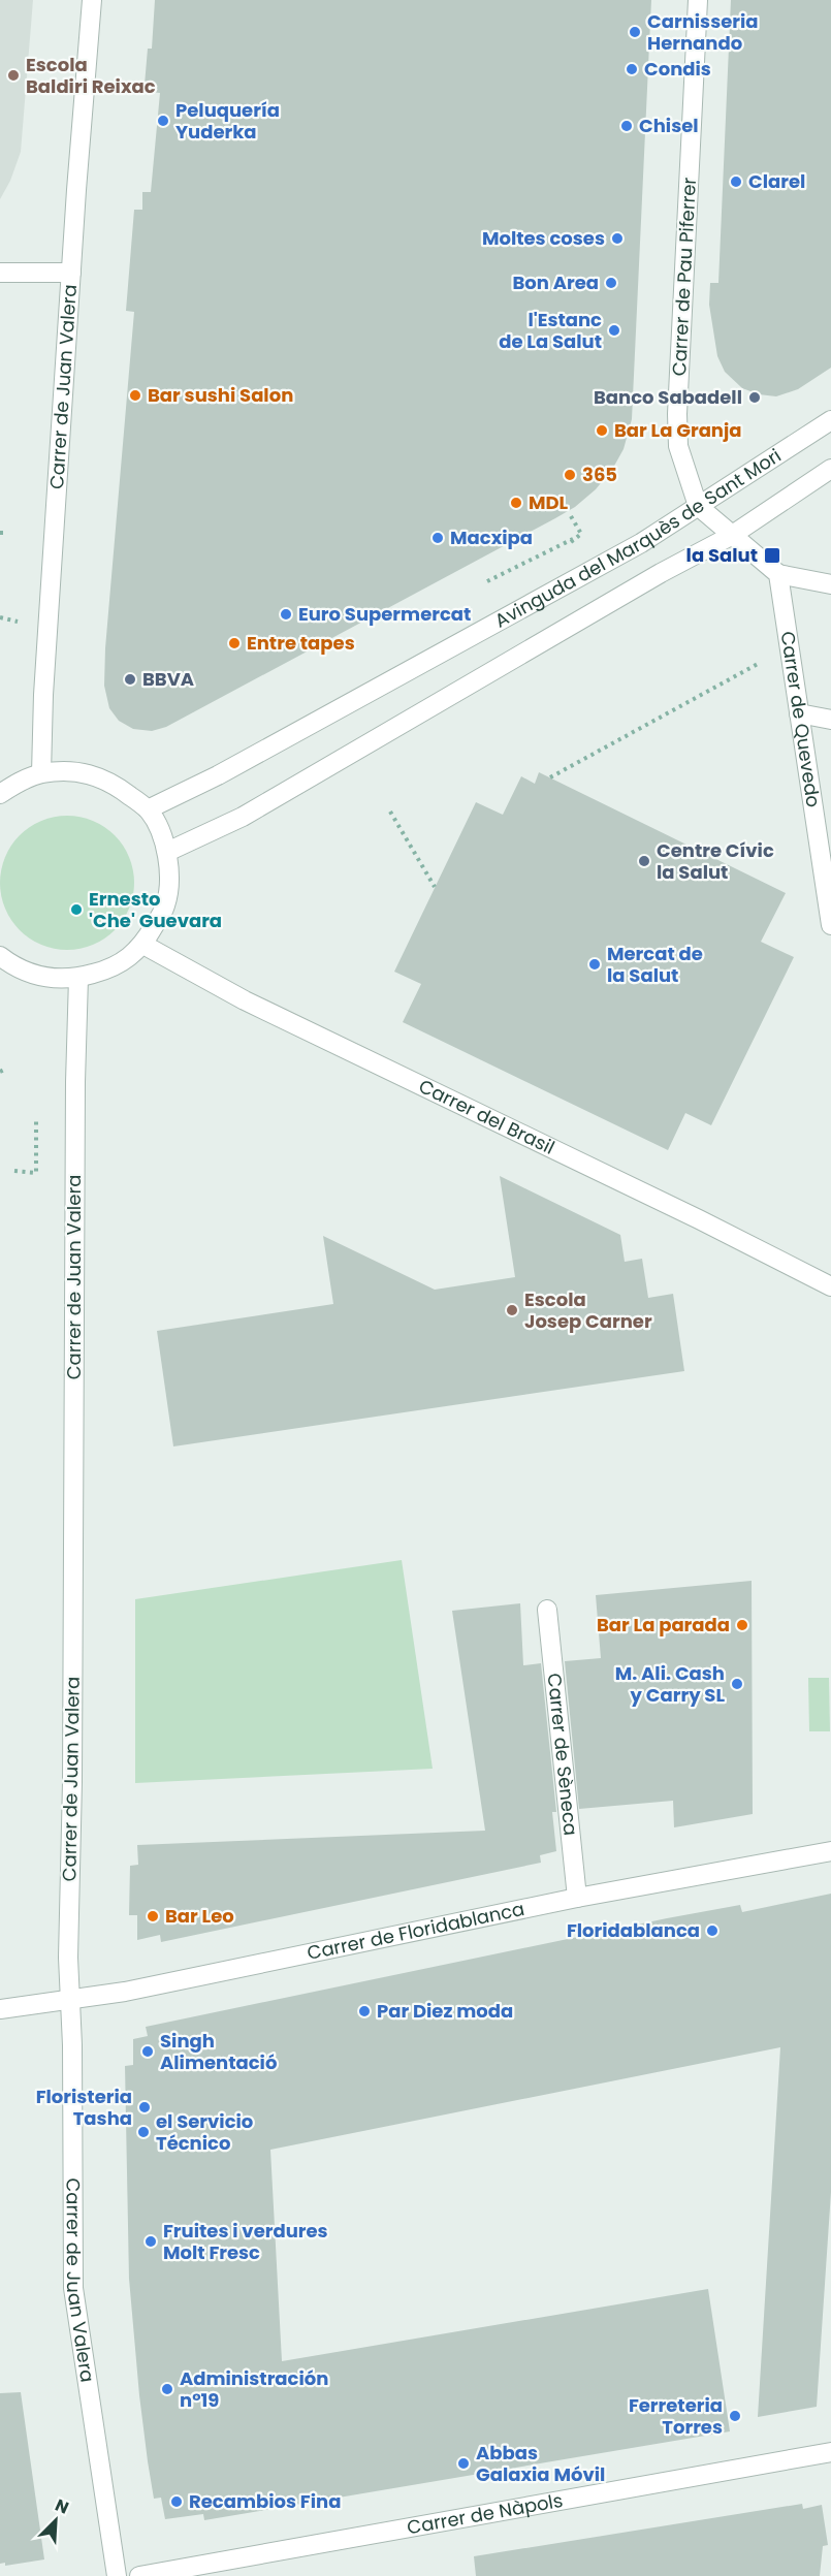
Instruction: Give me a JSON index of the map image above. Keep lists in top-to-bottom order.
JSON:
{
  "streets": {
    "street": [
      "Carrer de Pau Piferrer",
      "Carrer de Juan Valera",
      "Avinguda del Marquès de Sant Mori",
      "Carrer de Quevedo",
      "Carrer del Brasil",
      "Carrer de Sèneca",
      "Carrer de Floridablanca",
      "Carrer de Nàpols"
    ]
  },
  "crossings": [
    ["Carrer de Pau Piferrer", "Avinguda del Marquès de Sant Mori"],
    ["Carrer de Juan Valera", "Carrer de Floridablanca"],
    ["Carrer de Sèneca", "Carrer de Floridablanca"]
  ],
  "places": {
    "other": [
      "Carnisseria Hernando",
      "Condis",
      "Escola Baldiri Reixac",
      "Peluquería Yuderka",
      "Chisel",
      "Clarel",
      "Moltes coses",
      "Bon Area",
      "l'Estanc de La Salut",
      "Bar sushi Salon",
      "Banco Sabadell",
      "Bar La Granja",
      "365",
      "MDL",
      "Macxipa",
      "Euro Supermercat",
      "Entre tapes",
      "BBVA",
      "Centre Cívic la Salut",
      "Ernesto 'Che' Guevara",
      "Mercat de la Salut",
      "Escola Josep Carner",
      "Bar La parada",
      "M. Ali. Cash y Carry SL",
      "Bar Leo",
      "Floridablanca",
      "Par Diez moda",
      "Singh Alimentació",
      "Floristeria Tasha",
      "el Servicio Técnico",
      "Fruites i verdures Molt Fresc",
      "Administración n°19",
      "Ferreteria Torres",
      "Abbas Galaxia Móvil",
      "Recambios Fina"
    ],
    "transit": ["la Salut"]
  },
  "north": "top right"
}
